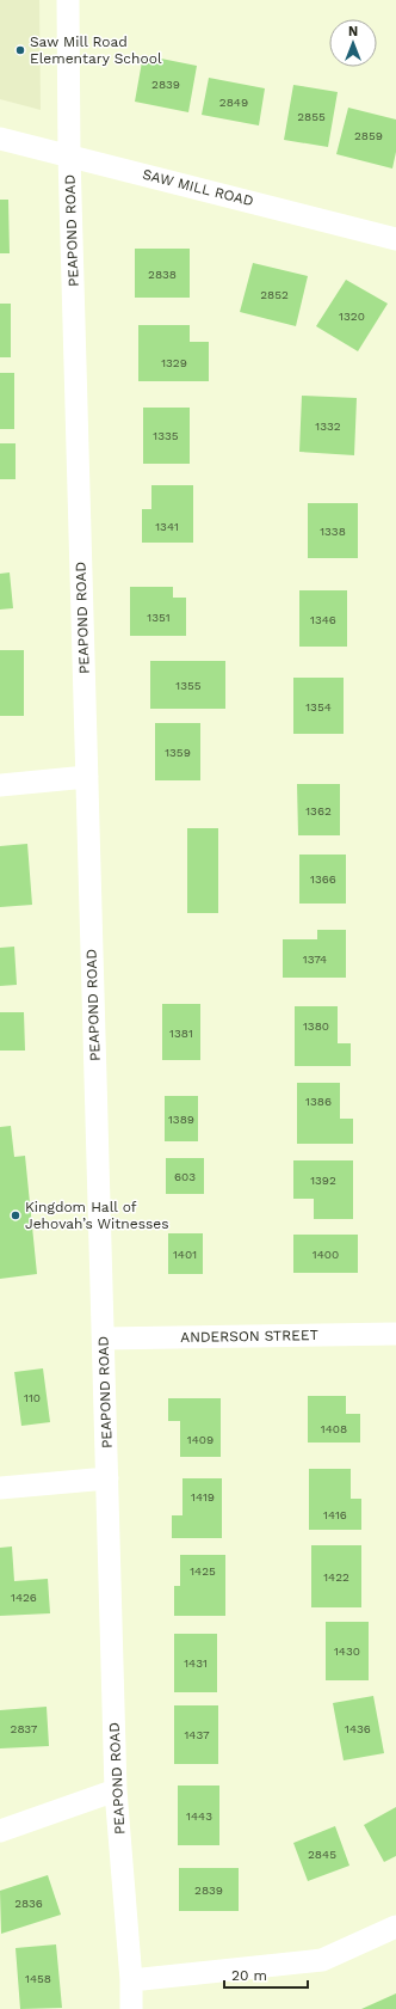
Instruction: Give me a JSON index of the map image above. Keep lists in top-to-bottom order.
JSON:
{
  "streets": {
    "street": ["SAW MILL ROAD", "PEAPOND ROAD", "ANDERSON STREET"]
  },
  "crossings": [
    ["SAW MILL ROAD", "PEAPOND ROAD"],
    ["PEAPOND ROAD", "ANDERSON STREET"]
  ],
  "places": ["Saw Mill Road Elementary School", "Kingdom Hall of Jehovah’s Witnesses"],
  "house_numbers": [
    "2839",
    "2849",
    "2855",
    "2859",
    "2838",
    "2852",
    "1320",
    "1329",
    "1332",
    "1335",
    "1341",
    "1338",
    "1351",
    "1346",
    "1355",
    "1354",
    "1359",
    "1362",
    "1366",
    "1374",
    "1380",
    "1381",
    "1386",
    "1389",
    "603",
    "1392",
    "1401",
    "1400",
    "110",
    "1408",
    "1409",
    "1419",
    "1416",
    "1425",
    "1422",
    "1426",
    "1430",
    "1431",
    "2837",
    "1436",
    "1437",
    "1443",
    "2845",
    "2839",
    "2836",
    "1458"
  ],
  "scale_bar": "20 m",
  "north": "top"
}
